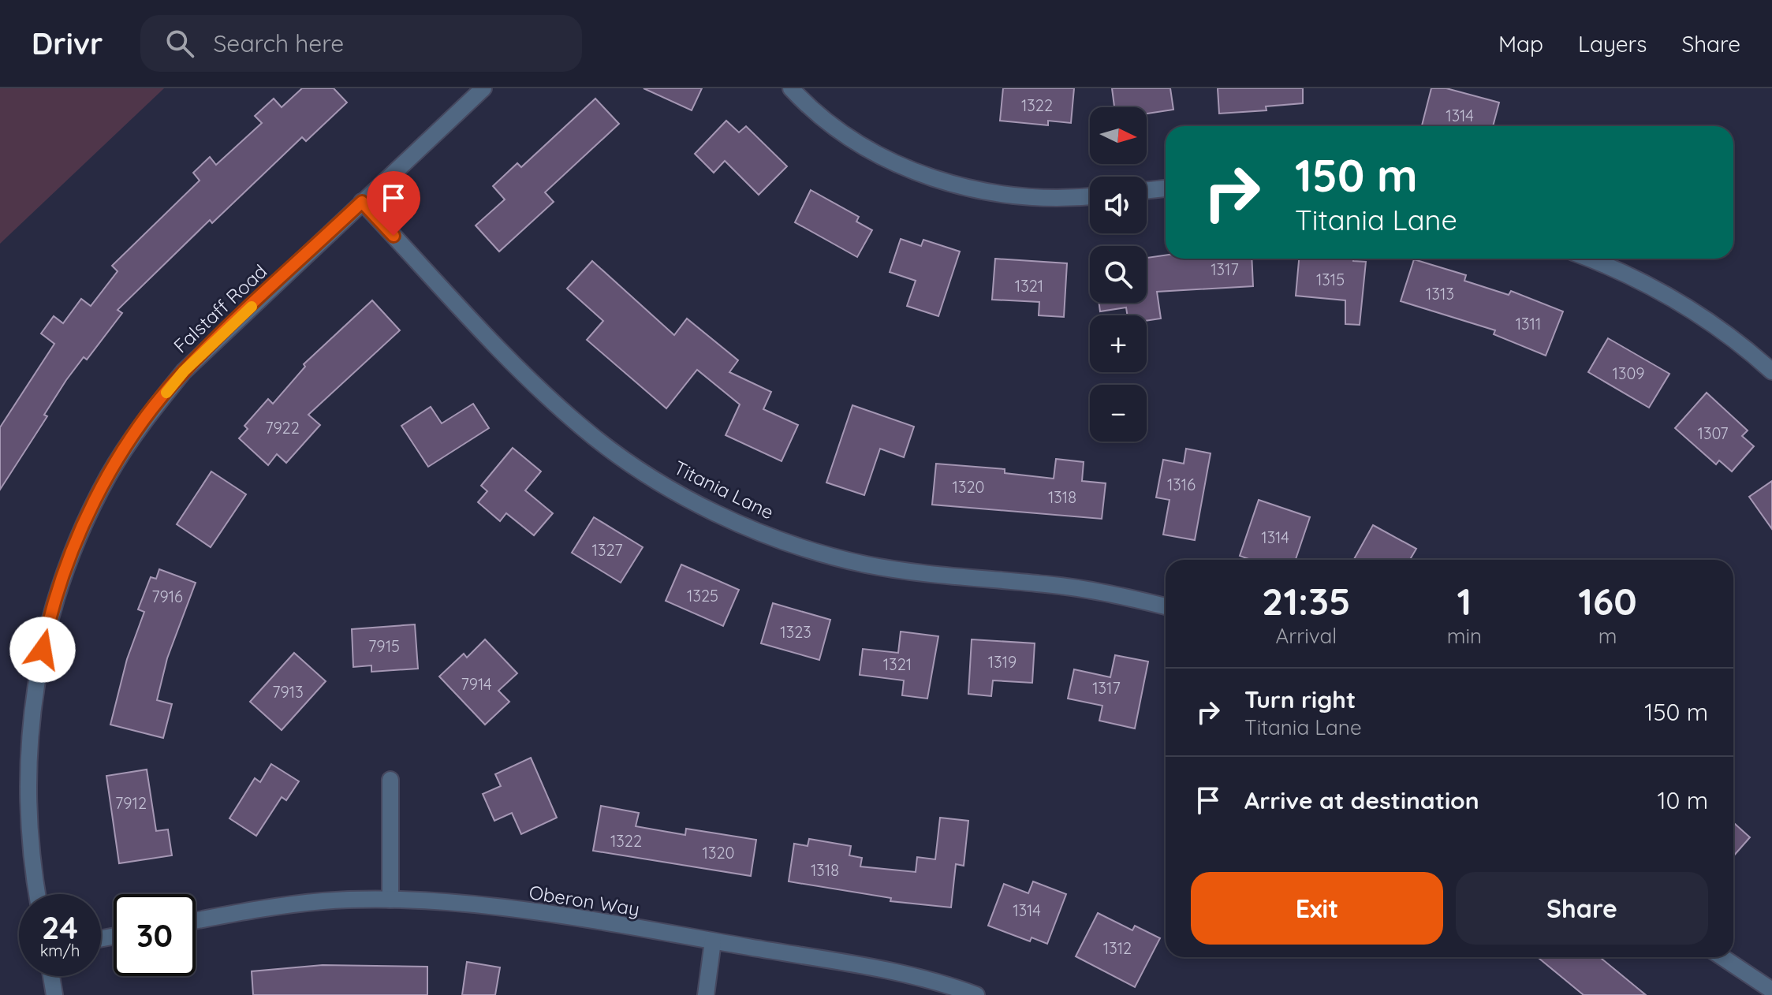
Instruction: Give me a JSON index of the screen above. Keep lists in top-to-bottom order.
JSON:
{
  "streets": {
    "street": ["Falstaff Road", "Titania Lane", "Oberon Way"]
  },
  "crossings": [
    ["Falstaff Road", "Titania Lane"]
  ],
  "house_numbers": [
    "1322",
    "1314",
    "1317",
    "1315",
    "1321",
    "1313",
    "1311",
    "1309",
    "7922",
    "1307",
    "1316",
    "1320",
    "1318",
    "1314",
    "1327",
    "1325",
    "7916",
    "1323",
    "7915",
    "1319",
    "1321",
    "7914",
    "1317",
    "7913",
    "7912",
    "1322",
    "1320",
    "1318",
    "1314",
    "1312"
  ],
  "north": "right",
  "page": {
    "header": "Drivr",
    "search": "Search here",
    "nav": ["Map", "Layers", "Share"],
    "map_buttons": ["+", "−"],
    "turn": ["150 m", "Titania Lane"],
    "eta": [
      "21:35",
      "Arrival",
      "1",
      "min",
      "160",
      "m"
    ],
    "list": [
      {
        "name": "Turn right",
        "note": "Titania Lane",
        "value": "150 m"
      },
      {
        "name": "Arrive at destination",
        "value": "10 m"
      }
    ],
    "buttons": ["Exit", "Share"],
    "speed": "24 km/h",
    "limit": "30"
  }
}
